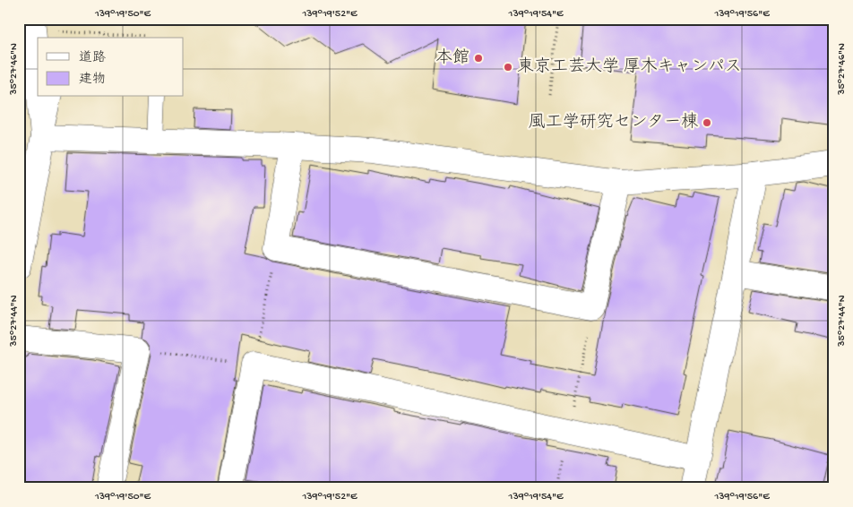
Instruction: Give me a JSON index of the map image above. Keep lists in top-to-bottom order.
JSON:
{
  "places": ["本館", "東京工芸大学 厚木キャンパス", "風工学研究センター棟"],
  "legend": ["道路", "建物"],
  "coordinates": [
    "139°19'50\"E",
    "139°19'52\"E",
    "139°19'54\"E",
    "139°19'56\"E",
    "35°27'46\"N",
    "35°27'44\"N"
  ]
}
